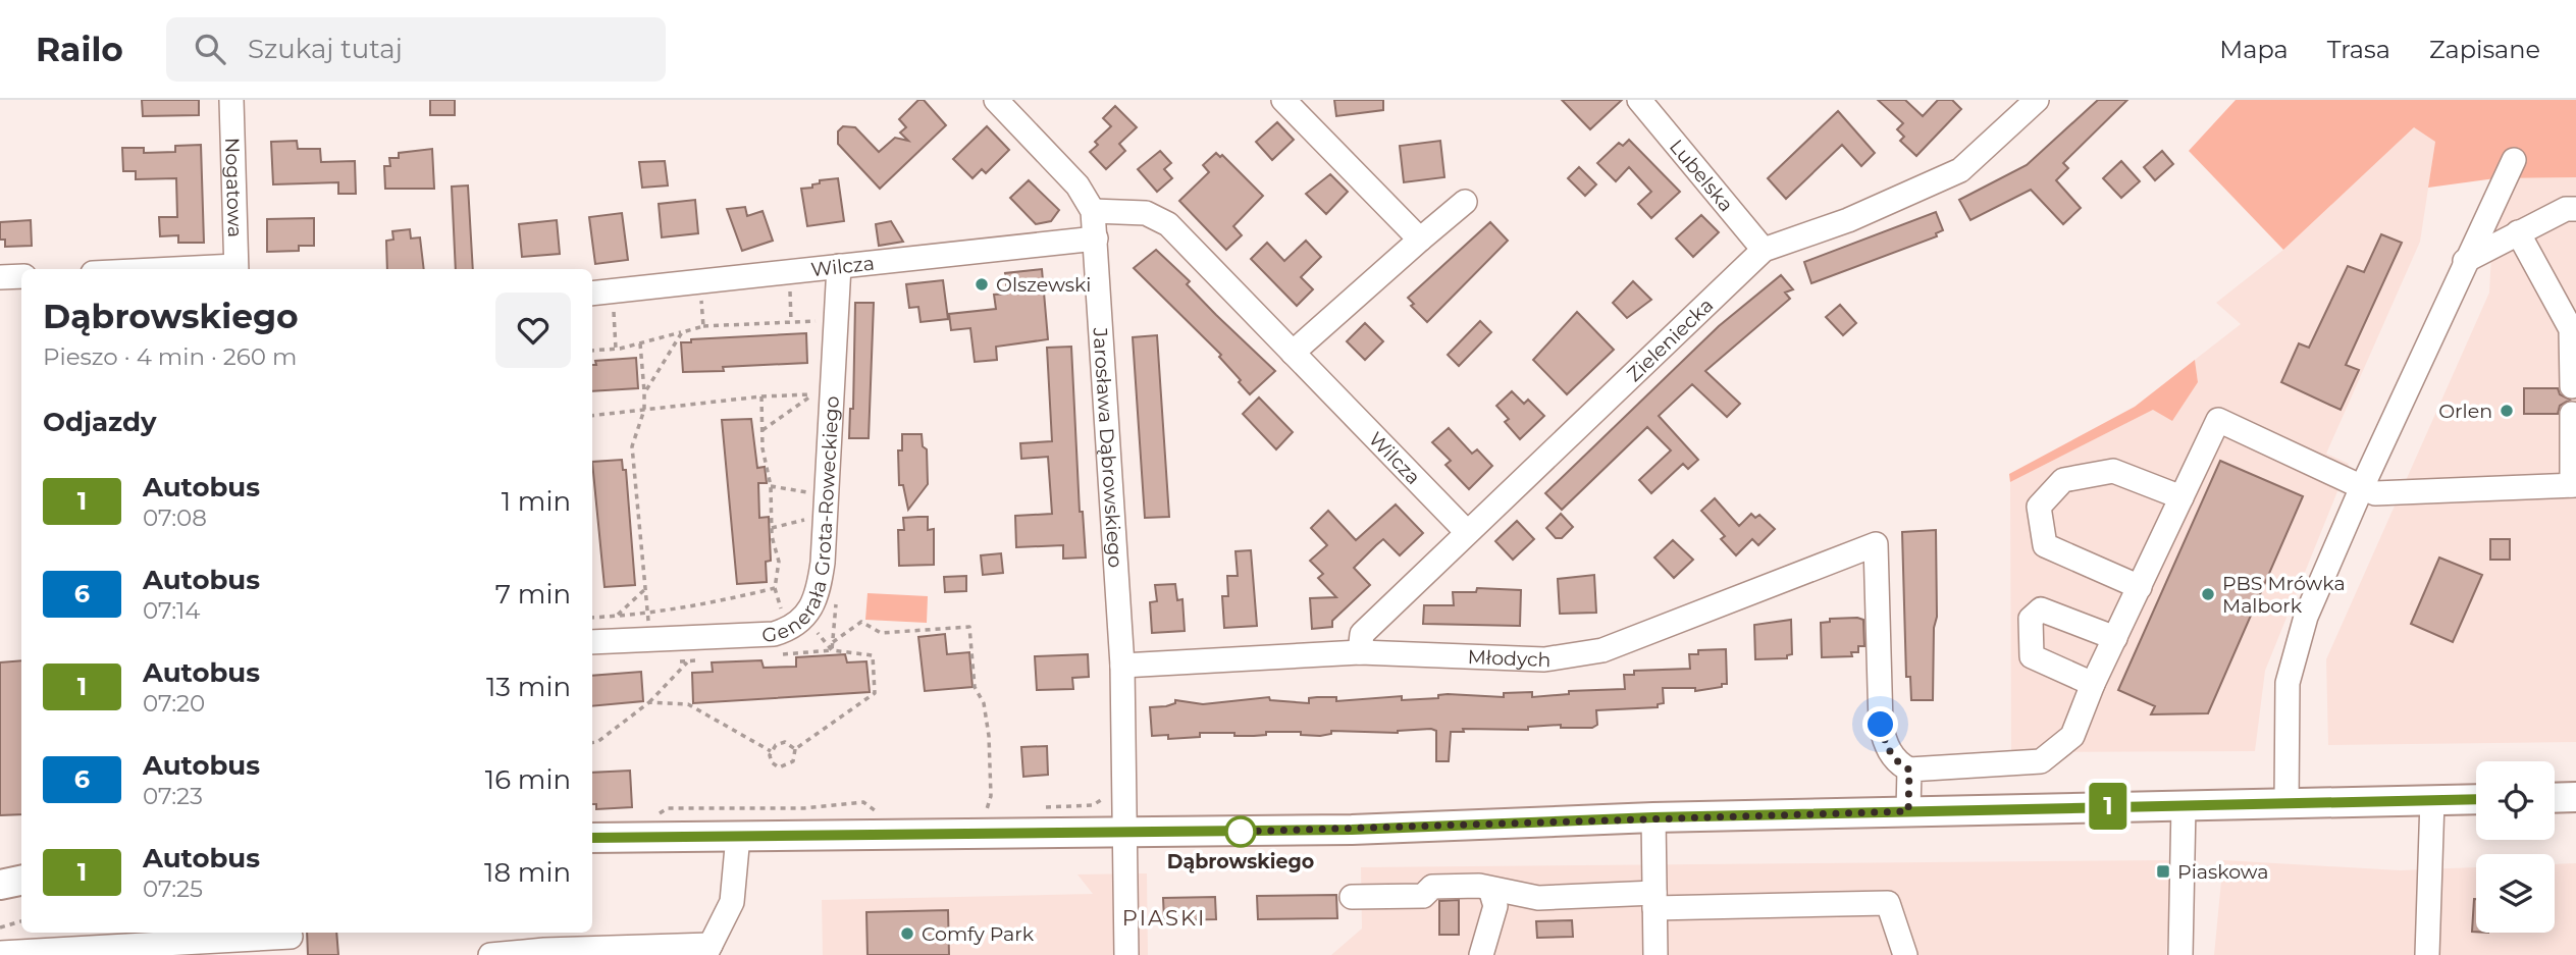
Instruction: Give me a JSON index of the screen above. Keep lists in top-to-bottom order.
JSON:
{
  "streets": {
    "street": [
      "Lubelska",
      "Nogatowa",
      "Wilcza",
      "Zieleniecka",
      "Jarosława Dąbrowskiego",
      "Generała Grota-Roweckiego",
      "Młodych"
    ]
  },
  "crossings": [
    ["Lubelska", "Zieleniecka"],
    ["Wilcza", "Zieleniecka"],
    ["Wilcza", "Jarosława Dąbrowskiego"],
    ["Wilcza", "Generała Grota-Roweckiego"],
    ["Zieleniecka", "Młodych"],
    ["Jarosława Dąbrowskiego", "Młodych"]
  ],
  "districts": ["PIASKI"],
  "places": {
    "other": [
      "Olszewski",
      "Orlen",
      "PBS Mrówka Malbork",
      "Dąbrowskiego",
      "Comfy Park"
    ],
    "transit": ["Piaskowa"]
  },
  "lines": ["bus line 1"],
  "page": {
    "header": "Railo",
    "search": "Szukaj tutaj",
    "nav": ["Mapa", "Trasa", "Zapisane"],
    "on_map": "1",
    "heading": [
      ["Dąbrowskiego", "Pieszo · 4 min · 260 m"],
      "Odjazdy"
    ],
    "list": [
      {
        "mark": "1",
        "name": "Autobus",
        "note": "07:08",
        "value": "1 min"
      },
      {
        "mark": "6",
        "name": "Autobus",
        "note": "07:14",
        "value": "7 min"
      },
      {
        "mark": "1",
        "name": "Autobus",
        "note": "07:20",
        "value": "13 min"
      },
      {
        "mark": "6",
        "name": "Autobus",
        "note": "07:23",
        "value": "16 min"
      },
      {
        "mark": "1",
        "name": "Autobus",
        "note": "07:25",
        "value": "18 min"
      }
    ]
  }
}
